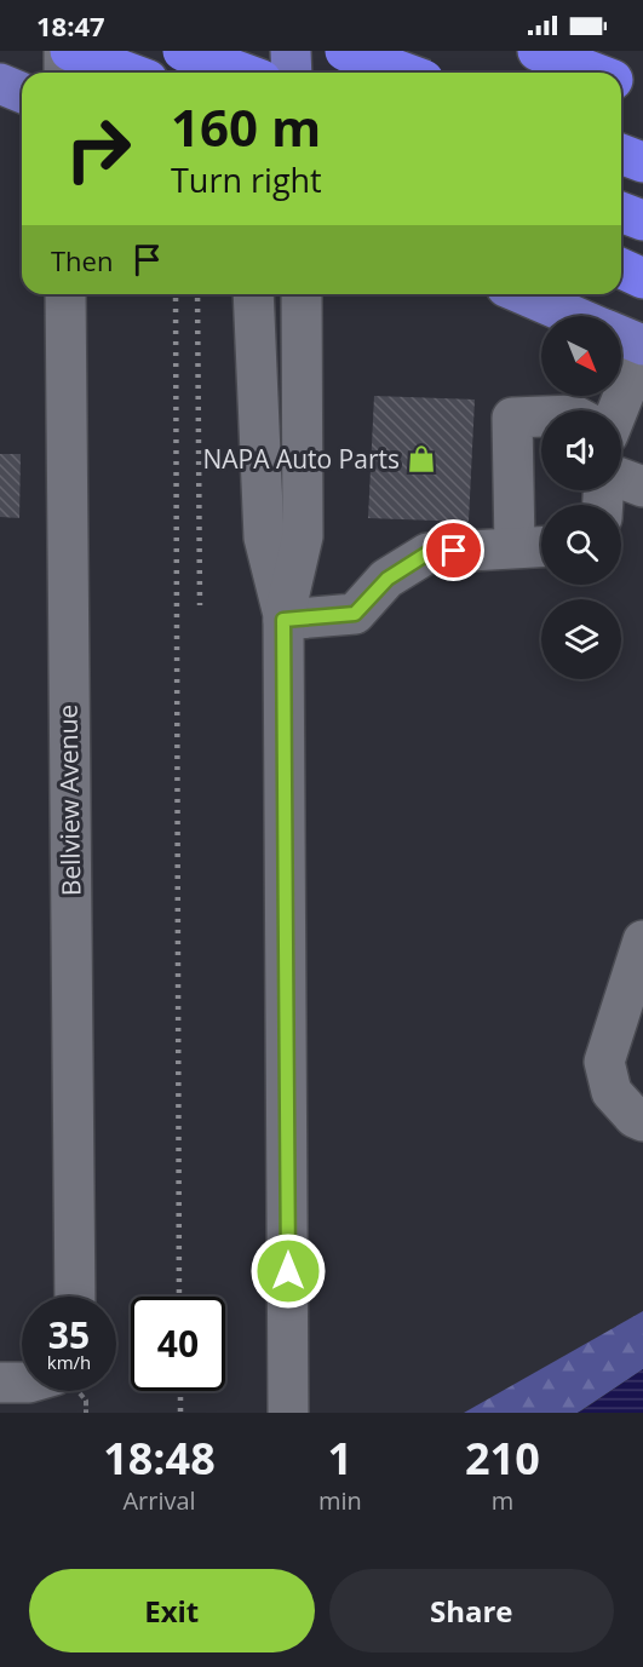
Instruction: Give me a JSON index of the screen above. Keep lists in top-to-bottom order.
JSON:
{
  "streets": {
    "street": ["Bellview Avenue"]
  },
  "places": {
    "shop": ["NAPA Auto Parts"]
  },
  "north": "bottom right",
  "page": {
    "status": "18:47",
    "turn": ["160 m", "Turn right"],
    "then": "Then",
    "speed": "35 km/h",
    "limit": "40",
    "eta": [
      "18:48",
      "Arrival",
      "1",
      "min",
      "210",
      "m"
    ],
    "buttons": ["Exit", "Share"]
  }
}
